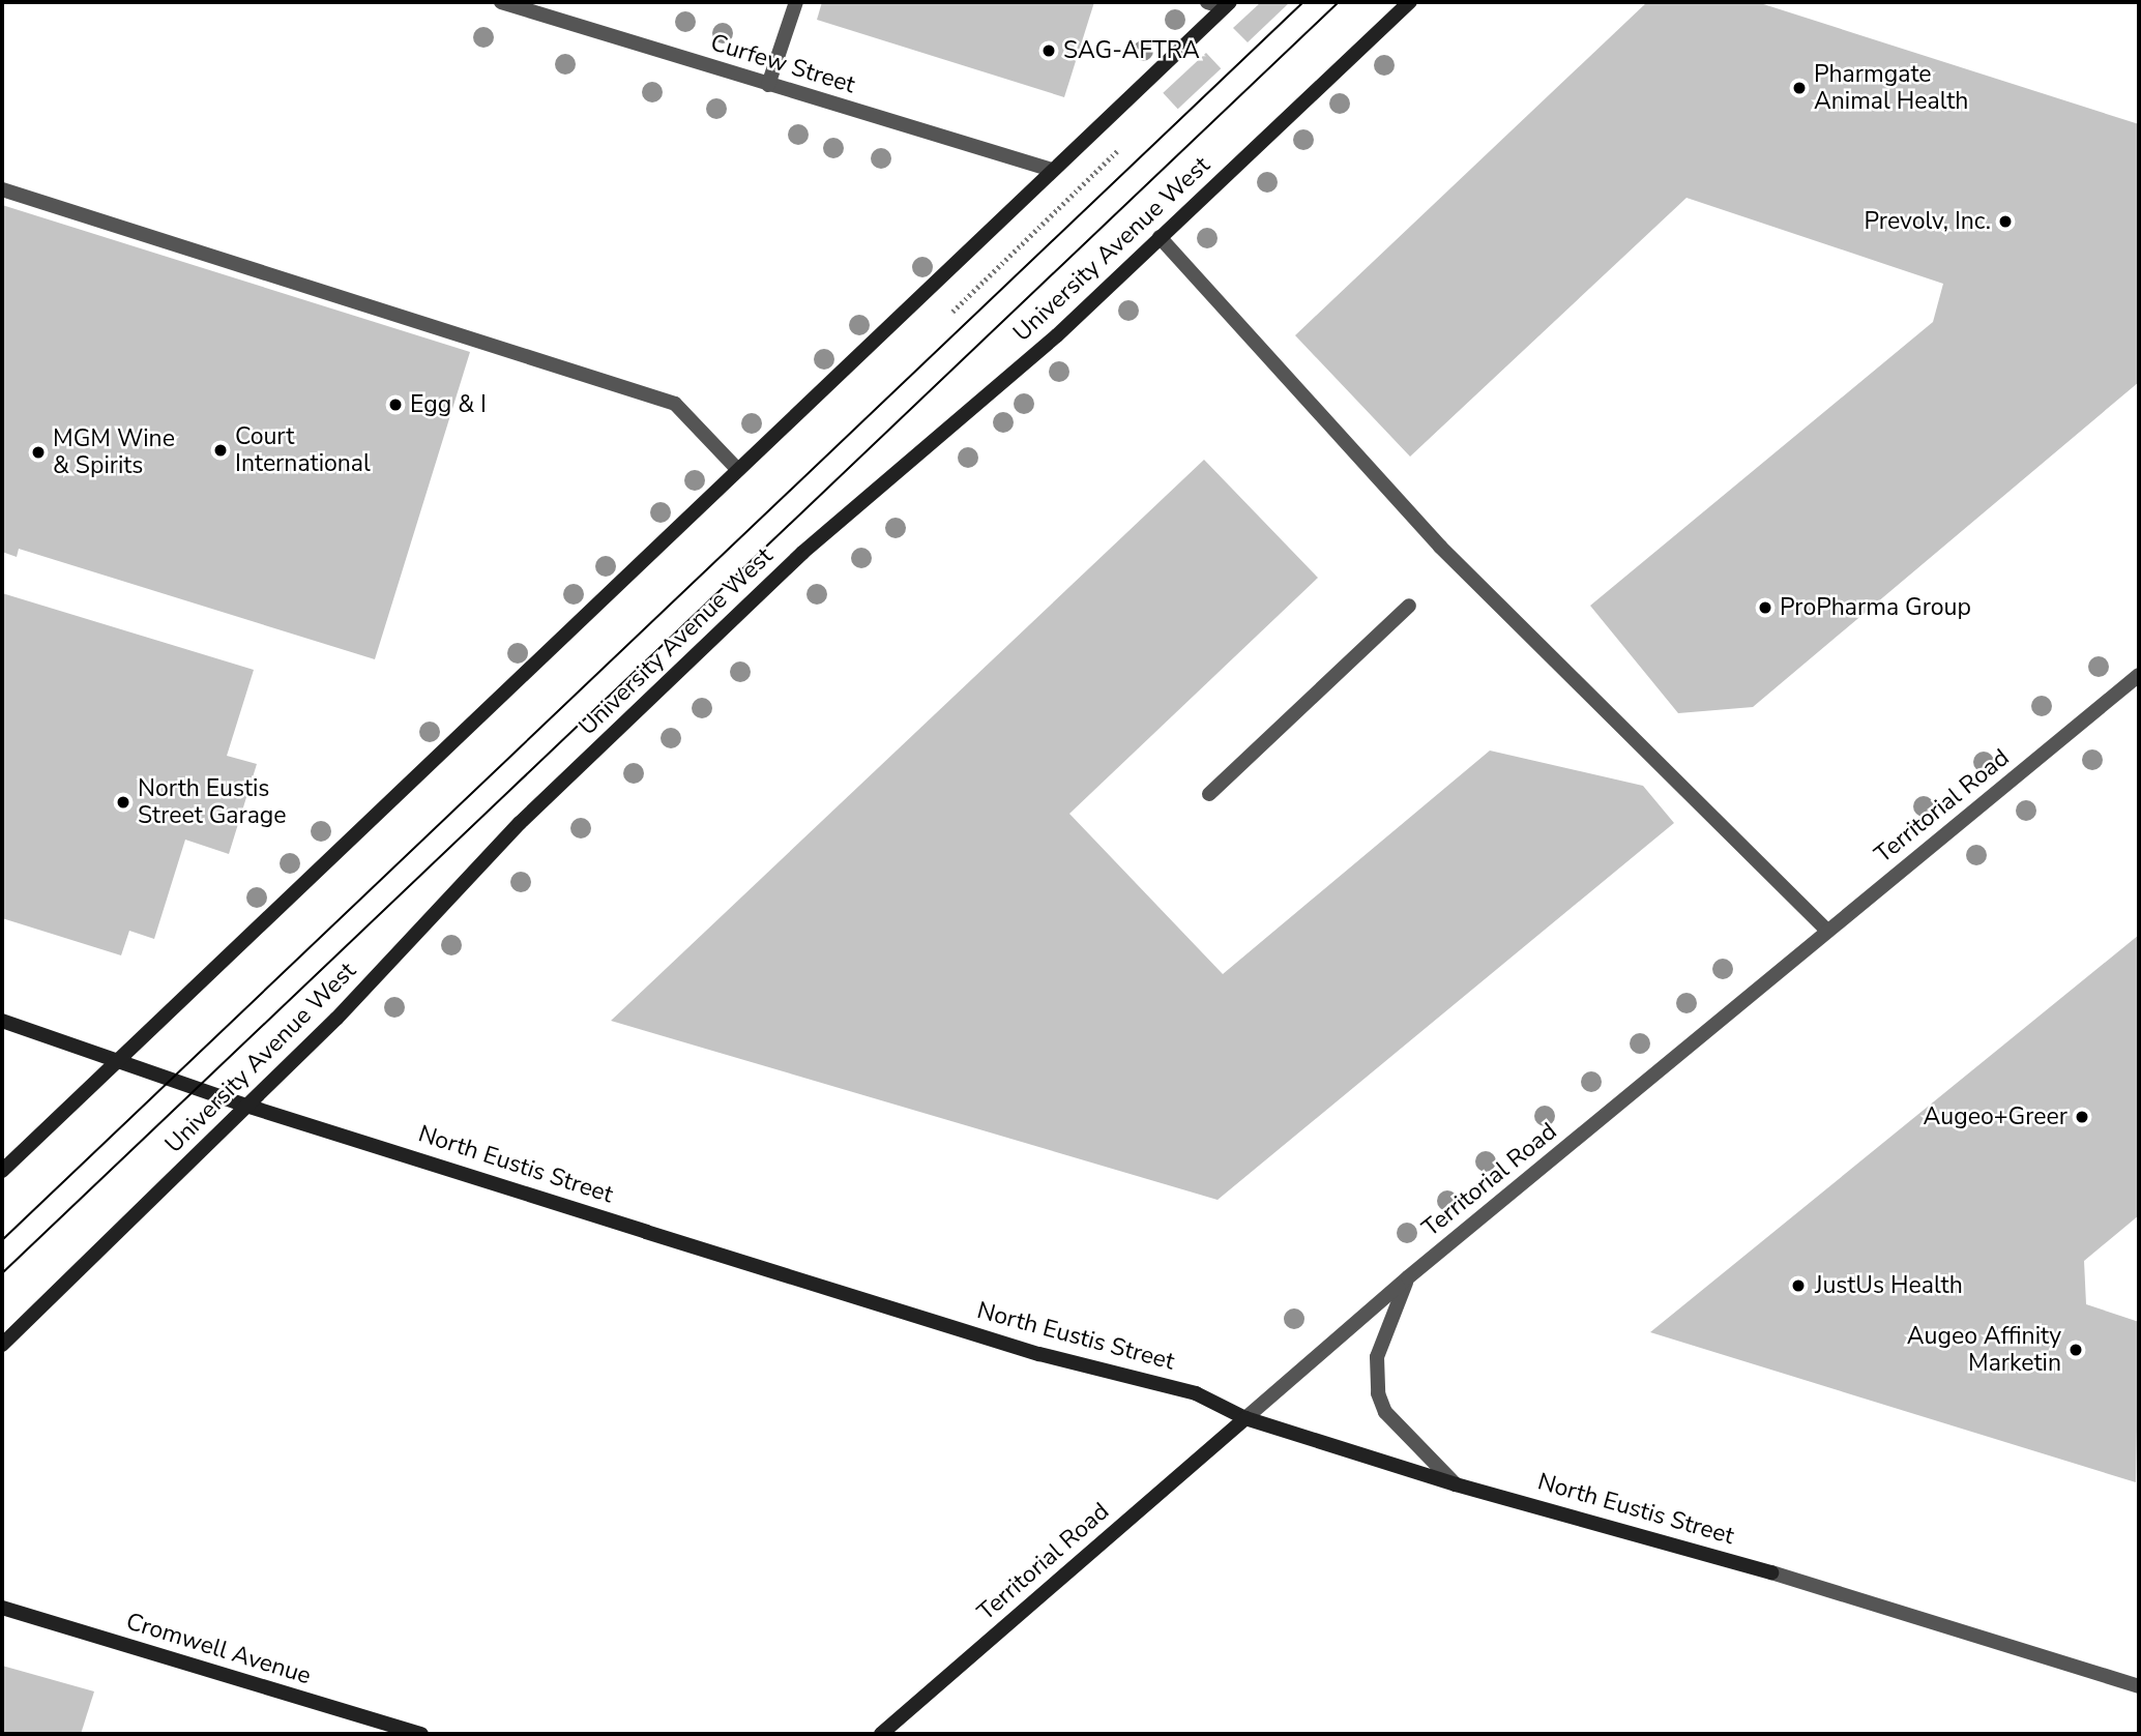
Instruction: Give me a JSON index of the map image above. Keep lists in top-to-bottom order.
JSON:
{
  "streets": {
    "main road": [
      "University Avenue West",
      "Territorial Road",
      "North Eustis Street",
      "Cromwell Avenue"
    ],
    "street": ["Curfew Street"]
  },
  "crossings": [
    ["University Avenue West", "North Eustis Street"],
    ["Territorial Road", "North Eustis Street"]
  ],
  "places": [
    "SAG-AFTRA",
    "Pharmgate Animal Health",
    "Prevolv, Inc.",
    "Egg & I",
    "Court International",
    "MGM Wine & Spirits",
    "ProPharma Group",
    "North Eustis Street Garage",
    "Augeo+Greer",
    "JustUs Health",
    "Augeo Affinity Marketin"
  ]
}
